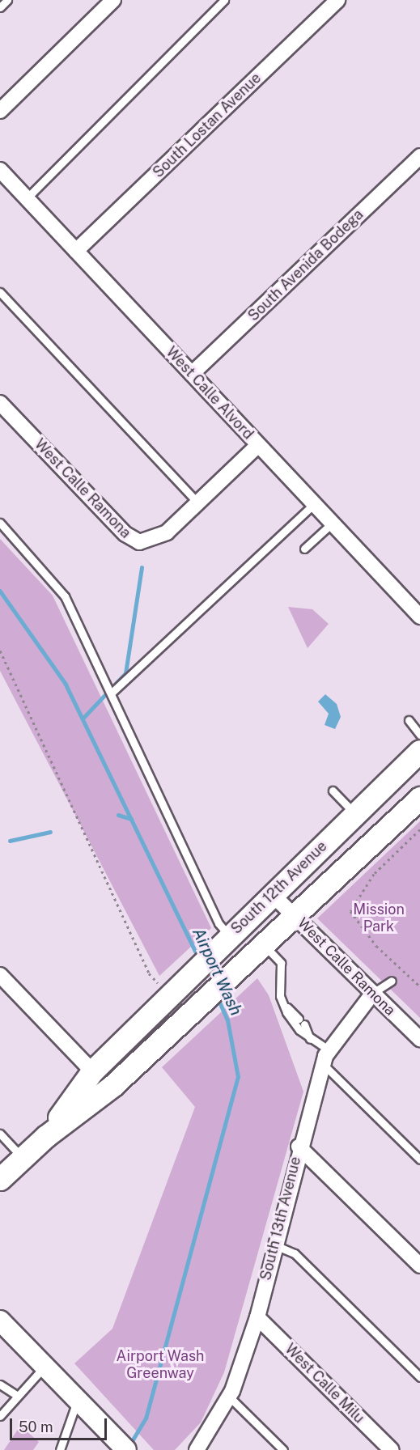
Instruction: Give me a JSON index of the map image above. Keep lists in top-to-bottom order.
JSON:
{
  "streets": {
    "main road": ["South 12th Avenue"],
    "street": [
      "South Lostan Avenue",
      "South Avenida Bodega",
      "West Calle Alvord",
      "West Calle Ramona",
      "South 13th Avenue",
      "West Calle Milu"
    ]
  },
  "crossings": [
    ["South Lostan Avenue", "West Calle Alvord"],
    ["South Avenida Bodega", "West Calle Alvord"],
    ["West Calle Alvord", "West Calle Ramona"],
    ["West Calle Ramona", "South 12th Avenue"],
    ["West Calle Ramona", "South 13th Avenue"],
    ["South 13th Avenue", "West Calle Milu"]
  ],
  "water": ["Airport Wash"],
  "parks": ["Mission Park", "Airport Wash Greenway"],
  "scale_bar": "50 m"
}
